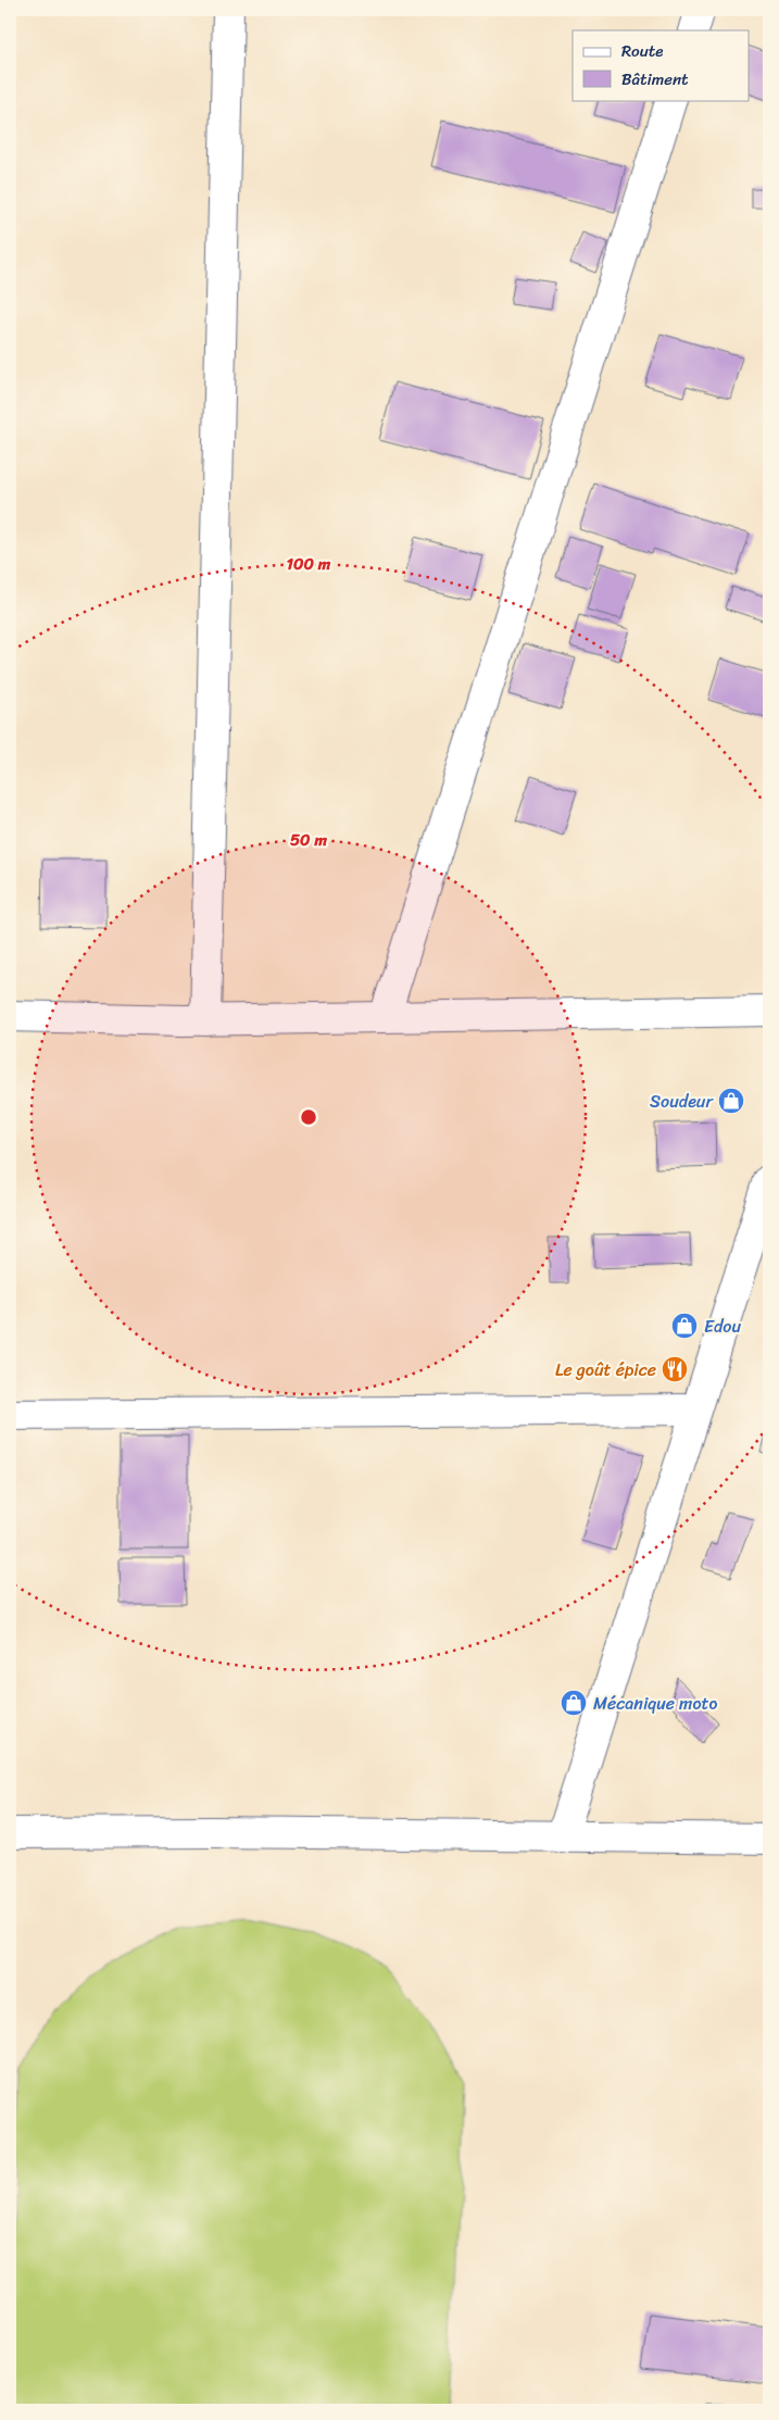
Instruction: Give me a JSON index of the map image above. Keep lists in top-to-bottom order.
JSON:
{
  "places": {
    "shop": ["Soudeur", "Edou", "Mécanique moto"],
    "restaurant": ["Le goût épice"]
  },
  "legend": ["Route", "Bâtiment"],
  "rings": ["100 m", "50 m"]
}
